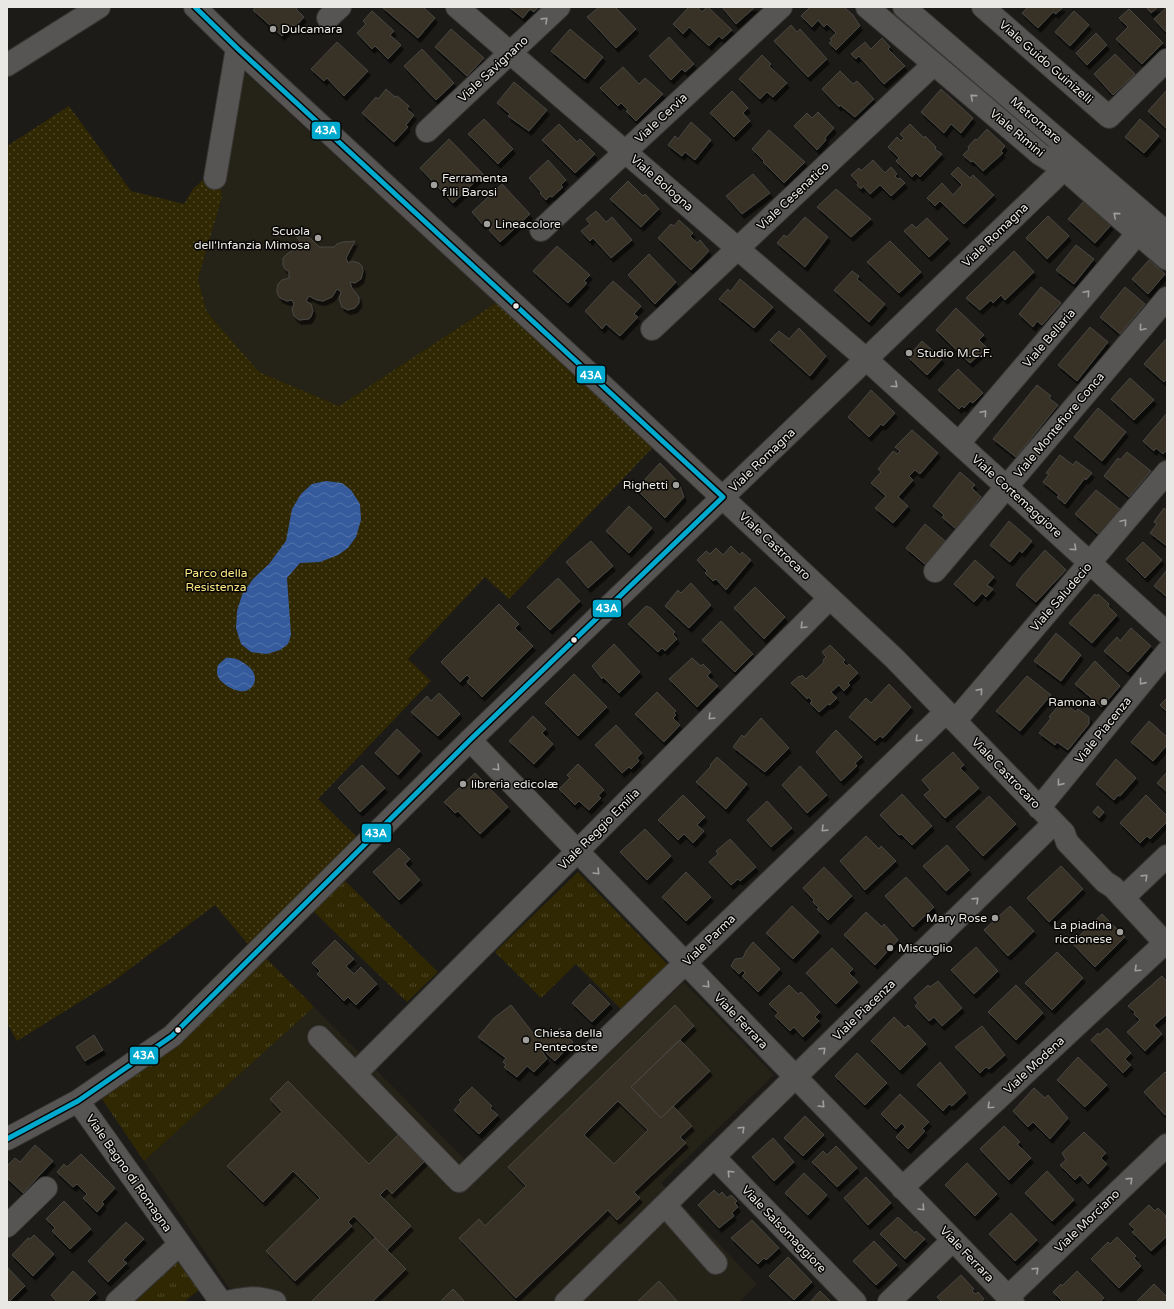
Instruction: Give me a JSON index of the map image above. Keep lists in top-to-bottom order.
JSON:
{
  "streets": {
    "street": [
      "Viale Guido Guinizelli",
      "Viale Savignano",
      "Viale Cervia",
      "Metromare",
      "Viale Rimini",
      "Viale Bologna",
      "Viale Cesenatico",
      "Viale Romagna",
      "Viale Bellaria",
      "Viale Montefiore Conca",
      "Viale Cortemaggiore",
      "Viale Castrocaro",
      "Viale Saludecio",
      "Viale Piacenza",
      "Viale Reggio Emilia",
      "Viale Parma",
      "Viale Ferrara",
      "Viale Modena",
      "Viale Bagno di Romagna",
      "Viale Morciano",
      "Viale Salsomaggiore"
    ]
  },
  "crossings": [
    ["Viale Savignano", "Viale Bologna"],
    ["Viale Cervia", "Viale Bologna"],
    ["Viale Rimini", "Viale Cesenatico"],
    ["Viale Rimini", "Viale Romagna"],
    ["Viale Rimini", "Viale Bellaria"],
    ["Viale Bologna", "Viale Cesenatico"],
    ["Viale Bologna", "Viale Romagna"],
    ["Viale Bologna", "Viale Cortemaggiore"],
    ["Viale Romagna", "Viale Cortemaggiore"],
    ["Viale Romagna", "Viale Castrocaro"],
    ["Viale Romagna", "Viale Ferrara"],
    ["Viale Romagna", "Viale Bagno di Romagna"],
    ["Viale Bellaria", "Viale Cortemaggiore"],
    ["Viale Montefiore Conca", "Viale Cortemaggiore"],
    ["Viale Cortemaggiore", "Viale Saludecio"],
    ["Viale Castrocaro", "Viale Saludecio"],
    ["Viale Castrocaro", "Viale Piacenza"],
    ["Viale Castrocaro", "Viale Reggio Emilia"],
    ["Viale Castrocaro", "Viale Parma"],
    ["Viale Castrocaro", "Viale Modena"],
    ["Viale Saludecio", "Viale Parma"],
    ["Viale Piacenza", "Viale Ferrara"],
    ["Viale Piacenza", "Viale Salsomaggiore"],
    ["Viale Reggio Emilia", "Viale Parma"],
    ["Viale Reggio Emilia", "Viale Ferrara"],
    ["Viale Parma", "Viale Ferrara"],
    ["Viale Ferrara", "Viale Modena"],
    ["Viale Ferrara", "Viale Morciano"]
  ],
  "one_way": [
    "Viale Savignano",
    "Viale Rimini",
    "Viale Bellaria",
    "Viale Montefiore Conca",
    "Viale Cortemaggiore",
    "Viale Saludecio",
    "Viale Reggio Emilia",
    "Viale Parma",
    "Viale Ferrara",
    "Viale Modena",
    "Viale Morciano"
  ],
  "parks": ["Parco della Resistenza"],
  "places": [
    "Dulcamara",
    "Ferramenta f.lli Barosi",
    "Lineacolore",
    "Scuola dell'Infanzia Mimosa",
    "Studio M.C.F.",
    "Righetti",
    "Ramona",
    "libreria edicolæ",
    "Mary Rose",
    "La piadina riccionese",
    "Miscuglio",
    "Chiesa della Pentecoste"
  ],
  "lines": ["transit line 43A"]
}
